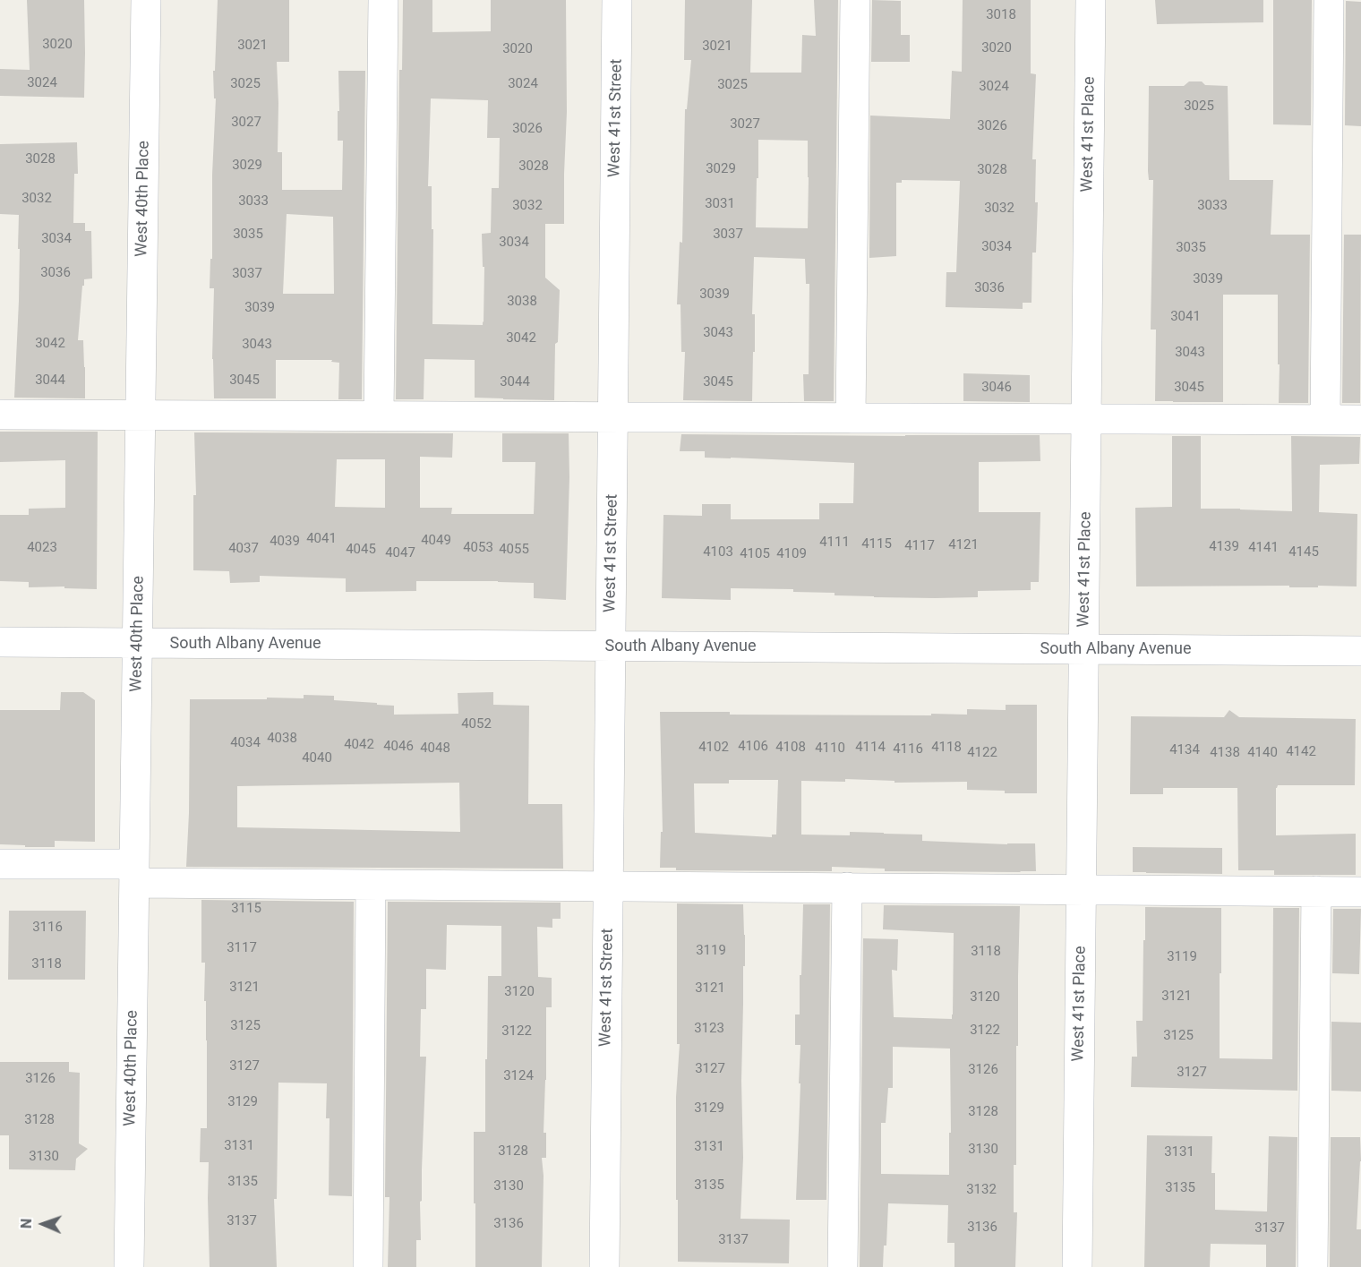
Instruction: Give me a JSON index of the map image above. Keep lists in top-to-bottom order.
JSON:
{
  "streets": {
    "street": [
      "West 41st Street",
      "West 41st Place",
      "West 40th Place",
      "South Albany Avenue"
    ]
  },
  "crossings": [
    ["West 41st Street", "South Albany Avenue"],
    ["West 41st Place", "South Albany Avenue"],
    ["West 40th Place", "South Albany Avenue"]
  ],
  "house_numbers": [
    "3018",
    "3020",
    "3021",
    "3021",
    "3020",
    "3020",
    "3024",
    "3025",
    "3024",
    "3025",
    "3024",
    "3025",
    "3027",
    "3027",
    "3026",
    "3026",
    "3028",
    "3029",
    "3028",
    "3029",
    "3028",
    "3032",
    "3033",
    "3031",
    "3032",
    "3033",
    "3032",
    "3035",
    "3037",
    "3034",
    "3034",
    "3034",
    "3035",
    "3036",
    "3037",
    "3039",
    "3036",
    "3039",
    "3038",
    "3039",
    "3041",
    "3043",
    "3042",
    "3042",
    "3043",
    "3043",
    "3044",
    "3045",
    "3044",
    "3045",
    "3046",
    "3045",
    "4041",
    "4049",
    "4039",
    "4111",
    "4115",
    "4121",
    "4117",
    "4139",
    "4023",
    "4053",
    "4141",
    "4037",
    "4045",
    "4055",
    "4103",
    "4145",
    "4047",
    "4105",
    "4109",
    "4052",
    "4038",
    "4034",
    "4042",
    "4046",
    "4106",
    "4102",
    "4108",
    "4114",
    "4118",
    "4048",
    "4110",
    "4116",
    "4134",
    "4142",
    "4122",
    "4138",
    "4140",
    "4040",
    "3115",
    "3116",
    "3117",
    "3119",
    "3118",
    "3119",
    "3118",
    "3121",
    "3121",
    "3120",
    "3121",
    "3120",
    "3125",
    "3123",
    "3122",
    "3122",
    "3125",
    "3127",
    "3127",
    "3126",
    "3127",
    "3124",
    "3126",
    "3129",
    "3129",
    "3128",
    "3128",
    "3131",
    "3131",
    "3130",
    "3128",
    "3131",
    "3130",
    "3135",
    "3135",
    "3130",
    "3135",
    "3132",
    "3137",
    "3136",
    "3136",
    "3137",
    "3137"
  ],
  "north": "left"
}
